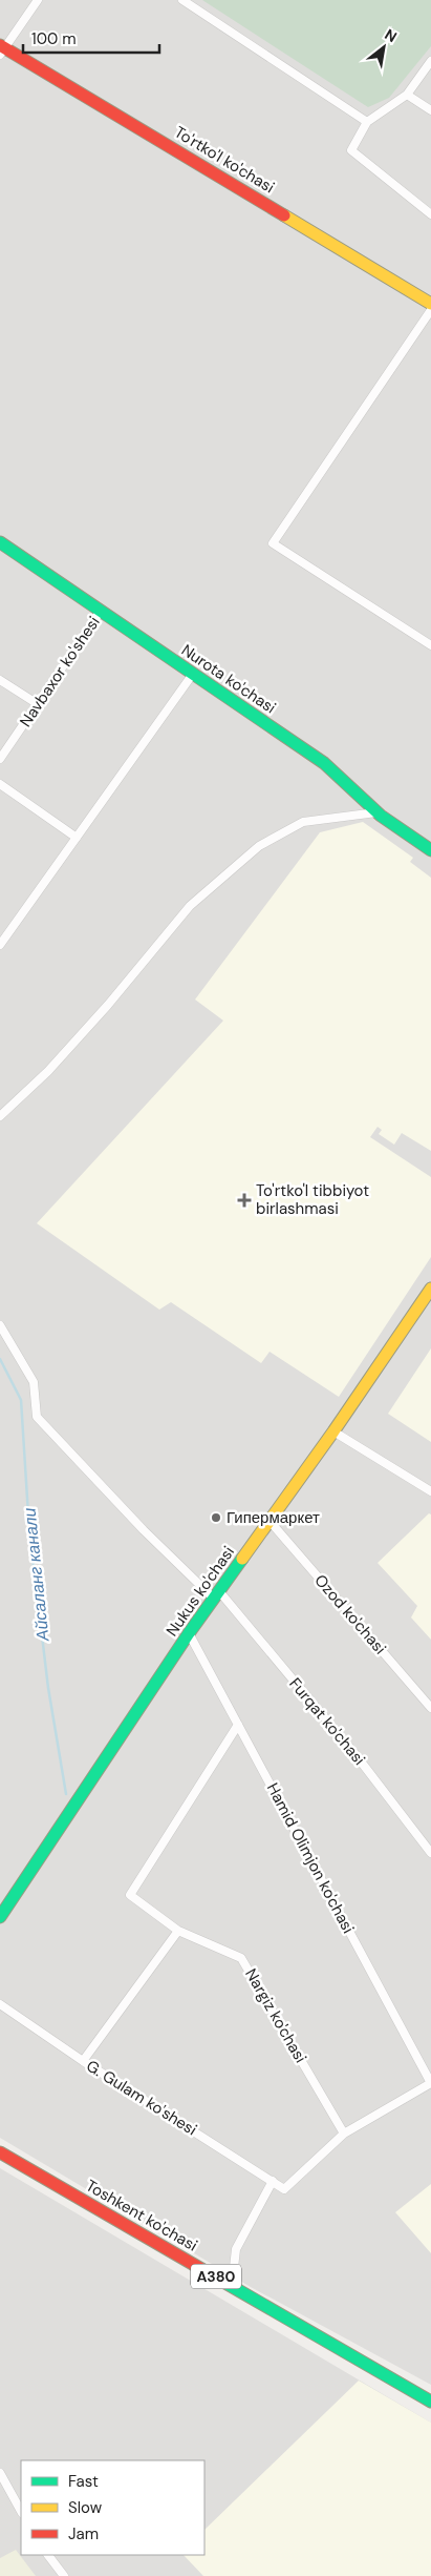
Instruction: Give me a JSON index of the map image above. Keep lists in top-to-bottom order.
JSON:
{
  "streets": {
    "main road": [
      "To'rtko'l ko'chasi",
      "Nurota ko'chasi",
      "Nukus ko'chasi",
      "Toshkent ko'chasi",
      "A380"
    ],
    "street": [
      "Navbaxor ko'shesi",
      "Ozod ko'chasi",
      "Furqat ko'chasi",
      "Hamid Olimjon ko'chasi",
      "Nargiz ko'chasi",
      "G. Gulam ko'shesi"
    ]
  },
  "crossings": [
    ["Navbaxor ko'shesi", "Nurota ko'chasi"],
    ["Nukus ko'chasi", "Ozod ko'chasi"],
    ["Nukus ko'chasi", "Furqat ko'chasi"],
    ["Nukus ko'chasi", "Hamid Olimjon ko'chasi"],
    ["Hamid Olimjon ko'chasi", "Nargiz ko'chasi"],
    ["Nargiz ko'chasi", "G. Gulam ko'shesi"]
  ],
  "water": ["Айсаланг канали"],
  "places": {
    "health": ["To'rtko'l tibbiyot birlashmasi"],
    "other": ["Гипермаркет"]
  },
  "legend": ["Fast", "Slow", "Jam"],
  "scale_bar": "100 m",
  "north": "top right"
}
